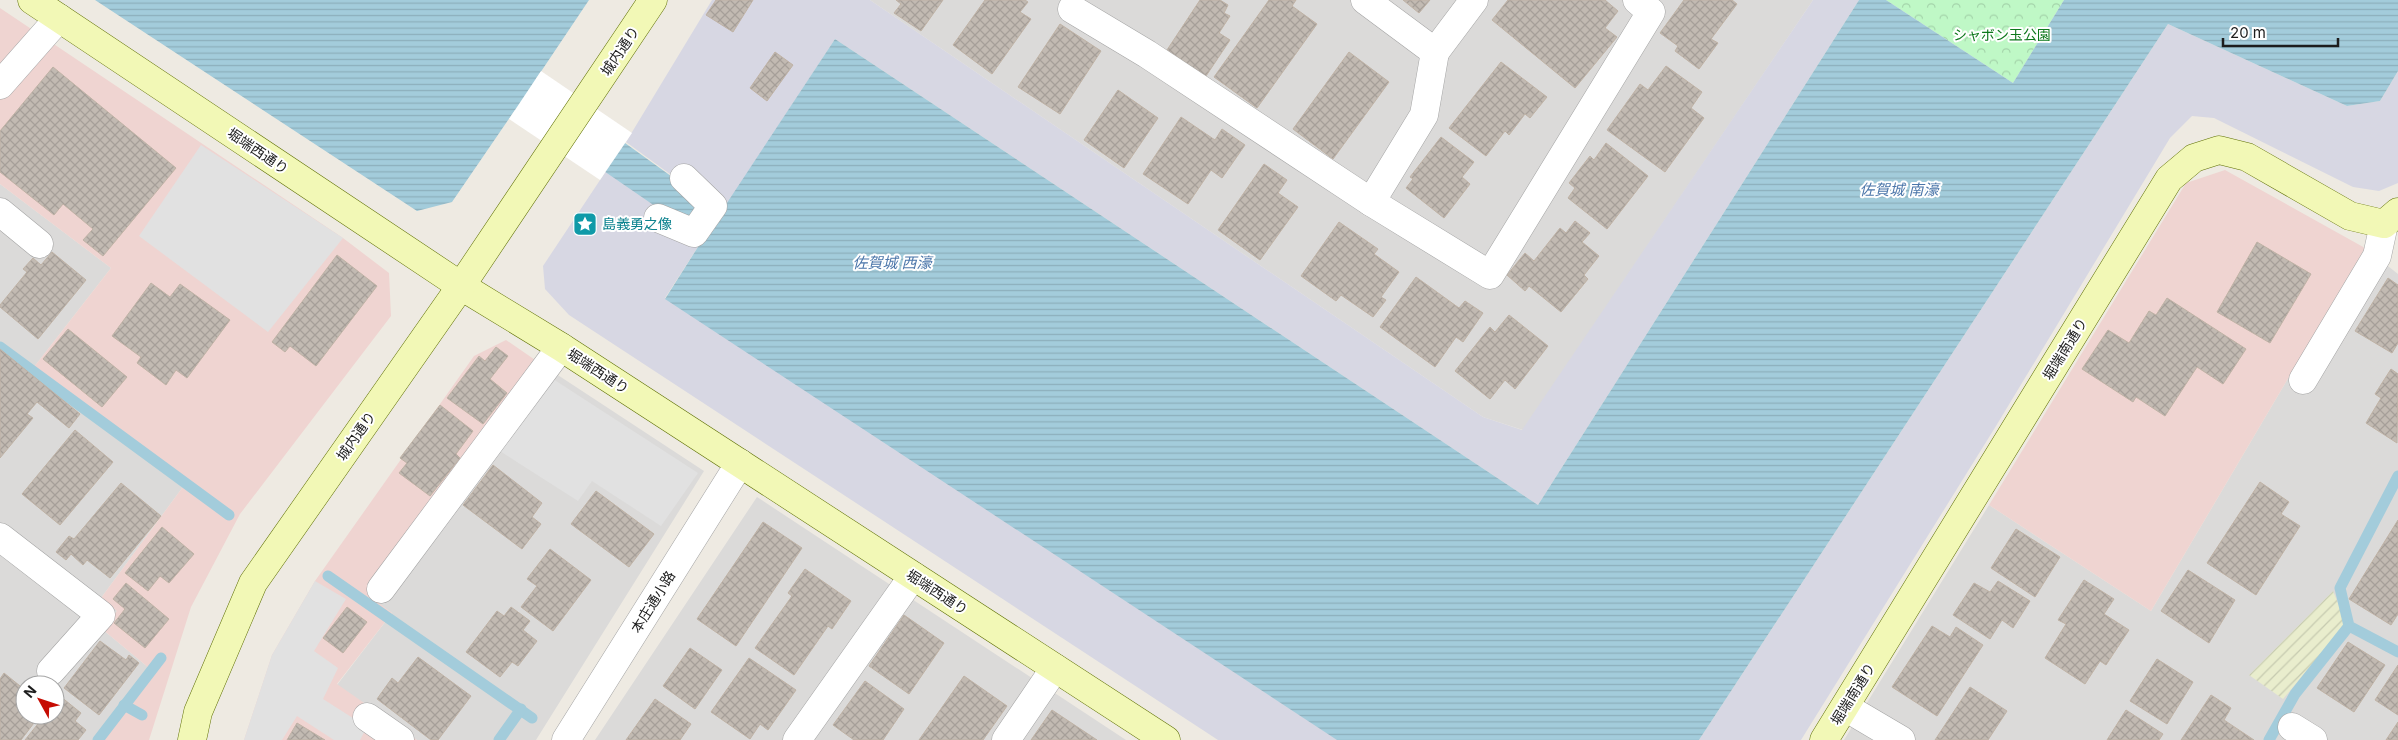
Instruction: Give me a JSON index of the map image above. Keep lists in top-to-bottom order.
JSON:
{
  "streets": {
    "street": [
      "城内通り",
      "堀端西通り",
      "堀端南通り",
      "本庄通小路"
    ]
  },
  "crossings": [
    ["城内通り", "堀端西通り"],
    ["堀端西通り", "本庄通小路"]
  ],
  "water": ["佐賀城 南濠", "佐賀城 西濠"],
  "parks": ["シャボン玉公園"],
  "places": {
    "place": ["島義勇之像"]
  },
  "scale_bar": "20 m",
  "north": "top left"
}
